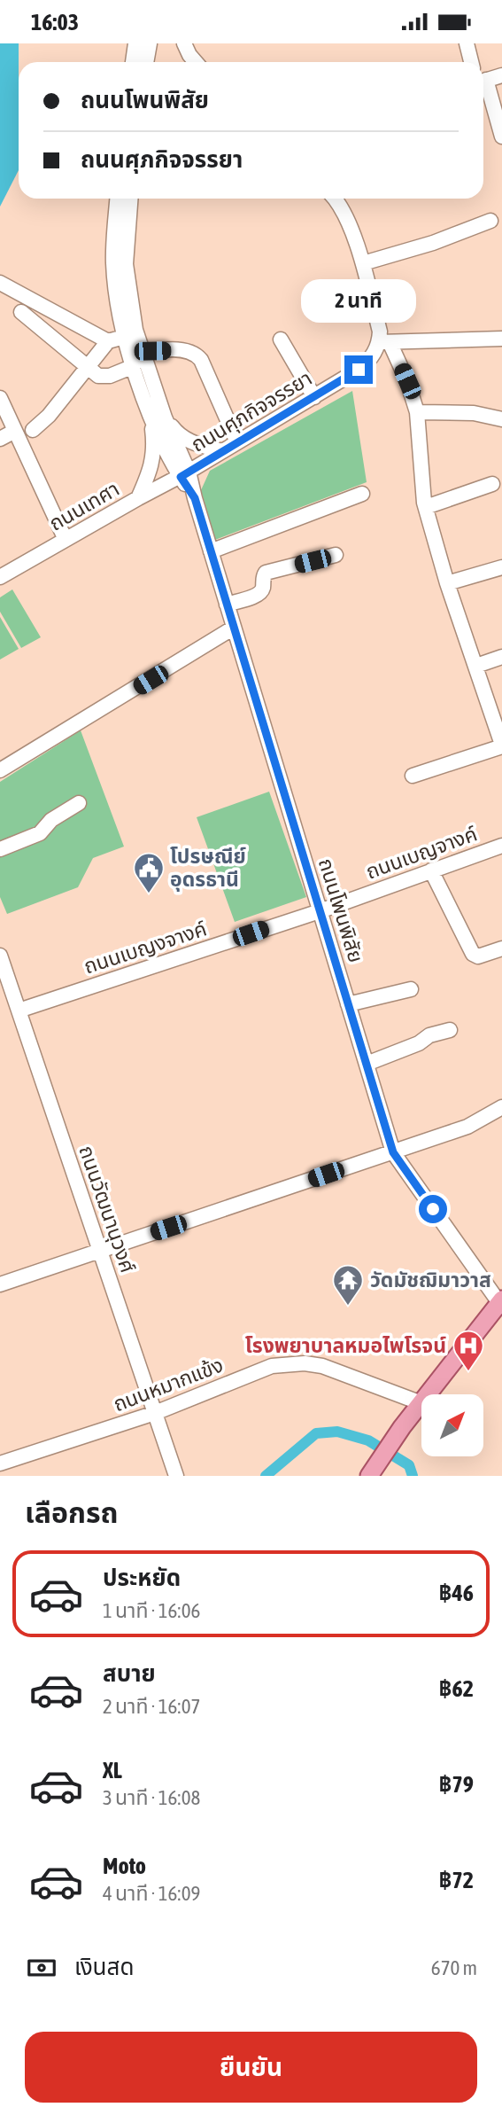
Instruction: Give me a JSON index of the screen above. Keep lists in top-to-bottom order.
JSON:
{
  "streets": {
    "street": [
      "ถนนศุภกิจจรรยา",
      "ถนนเทศา",
      "ถนนเบญจางค์",
      "ถนนโพนพิสัย",
      "ถนนเบญงจางค์",
      "ถนนวัฒนานุวงศ์",
      "ถนนหมากแข้ง"
    ]
  },
  "crossings": [
    ["ถนนศุภกิจจรรยา", "ถนนเทศา"],
    ["ถนนศุภกิจจรรยา", "ถนนโพนพิสัย"],
    ["ถนนเทศา", "ถนนโพนพิสัย"],
    ["ถนนเบญจางค์", "ถนนโพนพิสัย"],
    ["ถนนเบญจางค์", "ถนนเบญงจางค์"],
    ["ถนนโพนพิสัย", "ถนนเบญงจางค์"],
    ["ถนนเบญงจางค์", "ถนนวัฒนานุวงศ์"],
    ["ถนนวัฒนานุวงศ์", "ถนนหมากแข้ง"]
  ],
  "places": {
    "public building": ["โปรษณีย์ อุดรธานี"],
    "temple": ["วัดมัชฌิมาวาส"],
    "hospital": ["โรงพยาบาลหมอไพโรจน์"]
  },
  "north": "top right",
  "page": {
    "status": "16:03",
    "banner": ["ถนนโพนพิสัย", "ถนนศุภกิจจรรยา"],
    "bubble": "2 นาที",
    "heading": "เลือกรถ",
    "list": [
      {
        "name": "ประหยัด",
        "note": "1 นาที · 16:06",
        "value": "฿46"
      },
      {
        "name": "สบาย",
        "note": "2 นาที · 16:07",
        "value": "฿62"
      },
      {
        "name": "XL",
        "note": "3 นาที · 16:08",
        "value": "฿79"
      },
      {
        "name": "Moto",
        "note": "4 นาที · 16:09",
        "value": "฿72"
      }
    ],
    "pay": ["เงินสด", "670 m"],
    "buttons": "ยืนยัน"
  }
}
